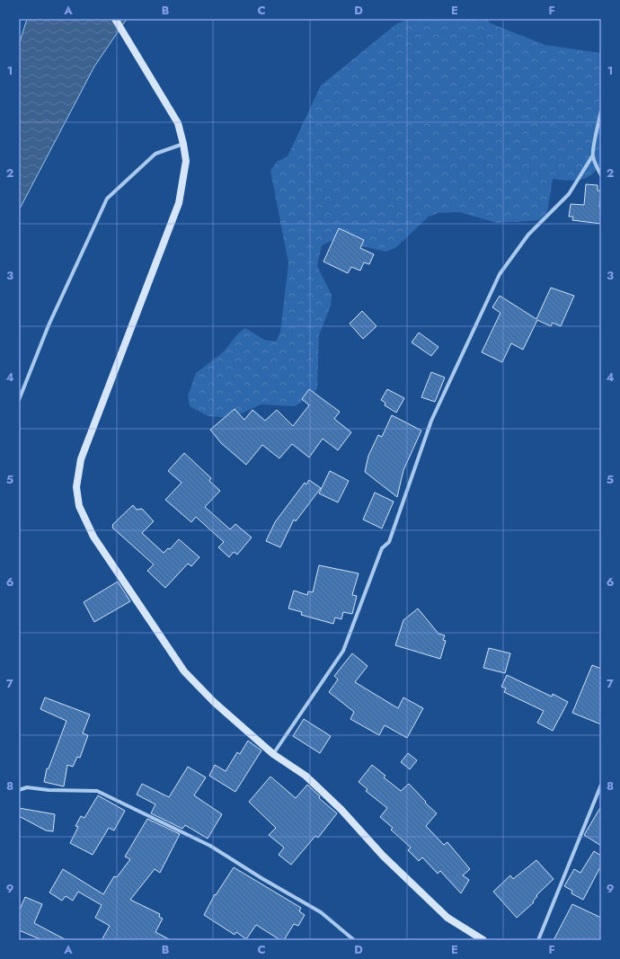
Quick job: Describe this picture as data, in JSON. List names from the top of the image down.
{
  "grid": {
    "columns": [
      "A",
      "B",
      "C",
      "D",
      "E",
      "F"
    ],
    "rows": [
      "1",
      "2",
      "3",
      "4",
      "5",
      "6",
      "7",
      "8",
      "9"
    ]
  }
}
